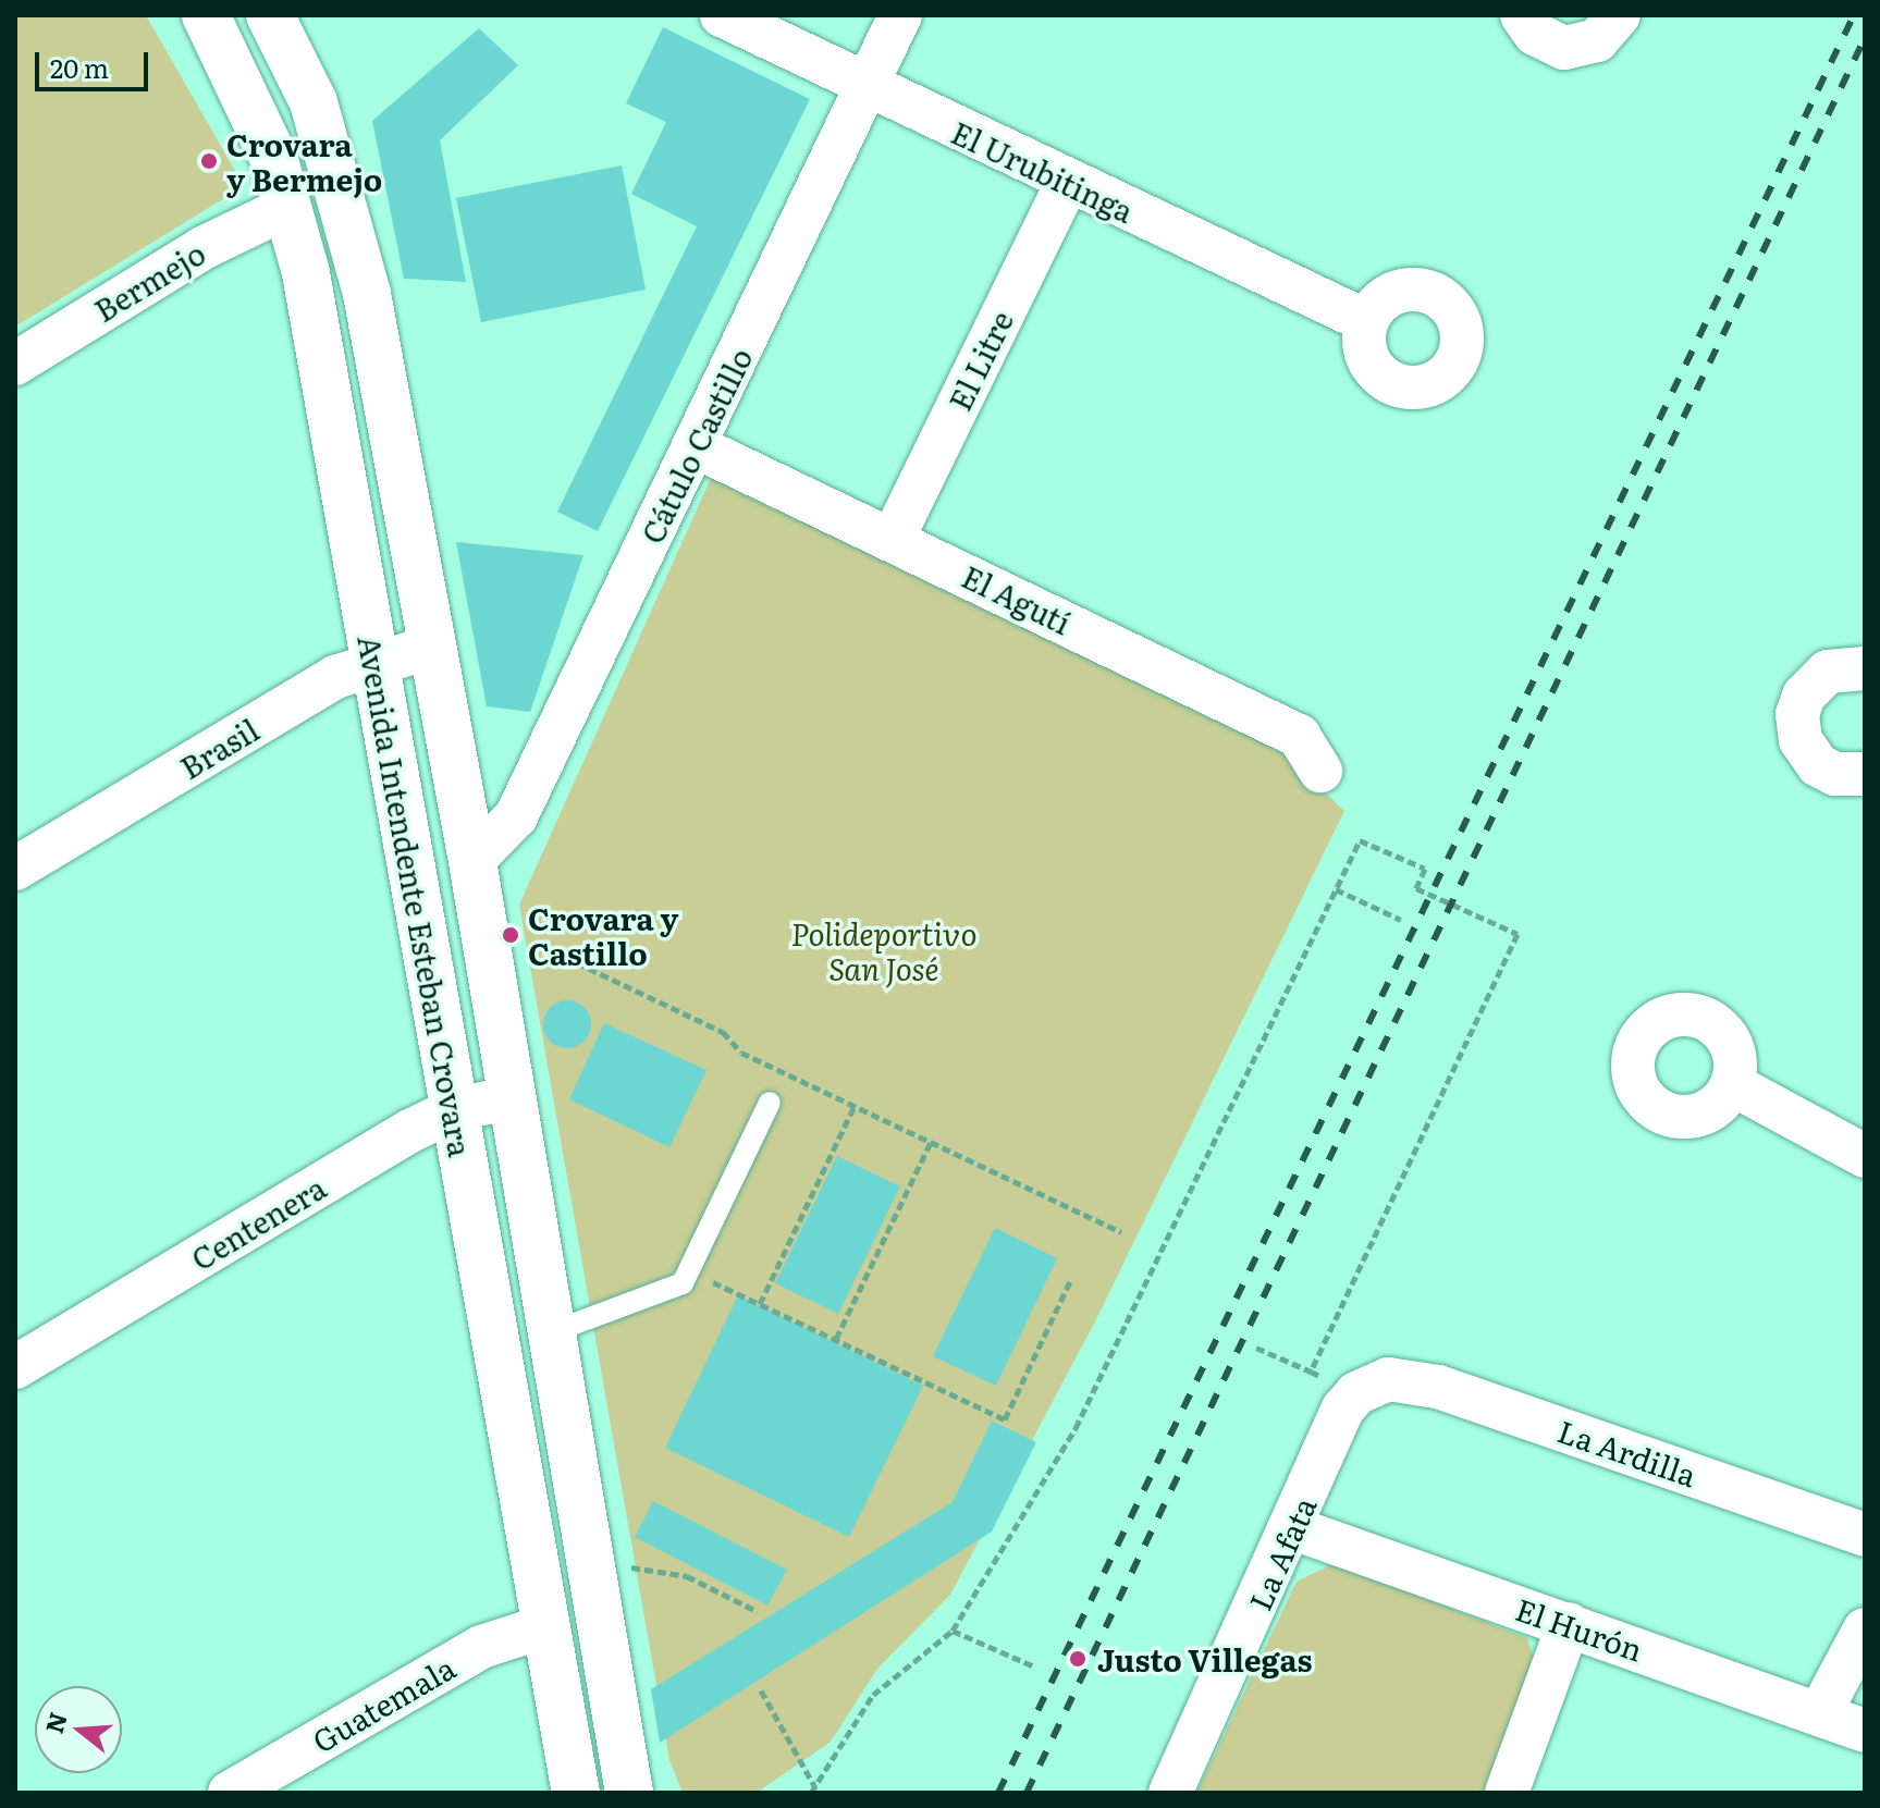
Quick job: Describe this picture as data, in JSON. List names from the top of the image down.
{
  "streets": {
    "main road": ["Avenida Intendente Esteban Crovara"],
    "street": [
      "El Urubitinga",
      "Bermejo",
      "El Litre",
      "Cátulo Castillo",
      "El Agutí",
      "Brasil",
      "Centenera",
      "La Ardilla",
      "La Afata",
      "El Hurón",
      "Guatemala"
    ]
  },
  "crossings": [
    ["El Urubitinga", "El Litre"],
    ["El Urubitinga", "Cátulo Castillo"],
    ["Bermejo", "Avenida Intendente Esteban Crovara"],
    ["El Litre", "El Agutí"],
    ["Cátulo Castillo", "El Agutí"],
    ["Cátulo Castillo", "Avenida Intendente Esteban Crovara"],
    ["Brasil", "Avenida Intendente Esteban Crovara"],
    ["Avenida Intendente Esteban Crovara", "Centenera"],
    ["Avenida Intendente Esteban Crovara", "Guatemala"],
    ["La Ardilla", "La Afata"],
    ["La Afata", "El Hurón"]
  ],
  "parks": ["Polideportivo San José"],
  "places": ["Crovara y Bermejo", "Crovara y Castillo", "Justo Villegas"],
  "scale_bar": "20 m",
  "north": "left"
}
